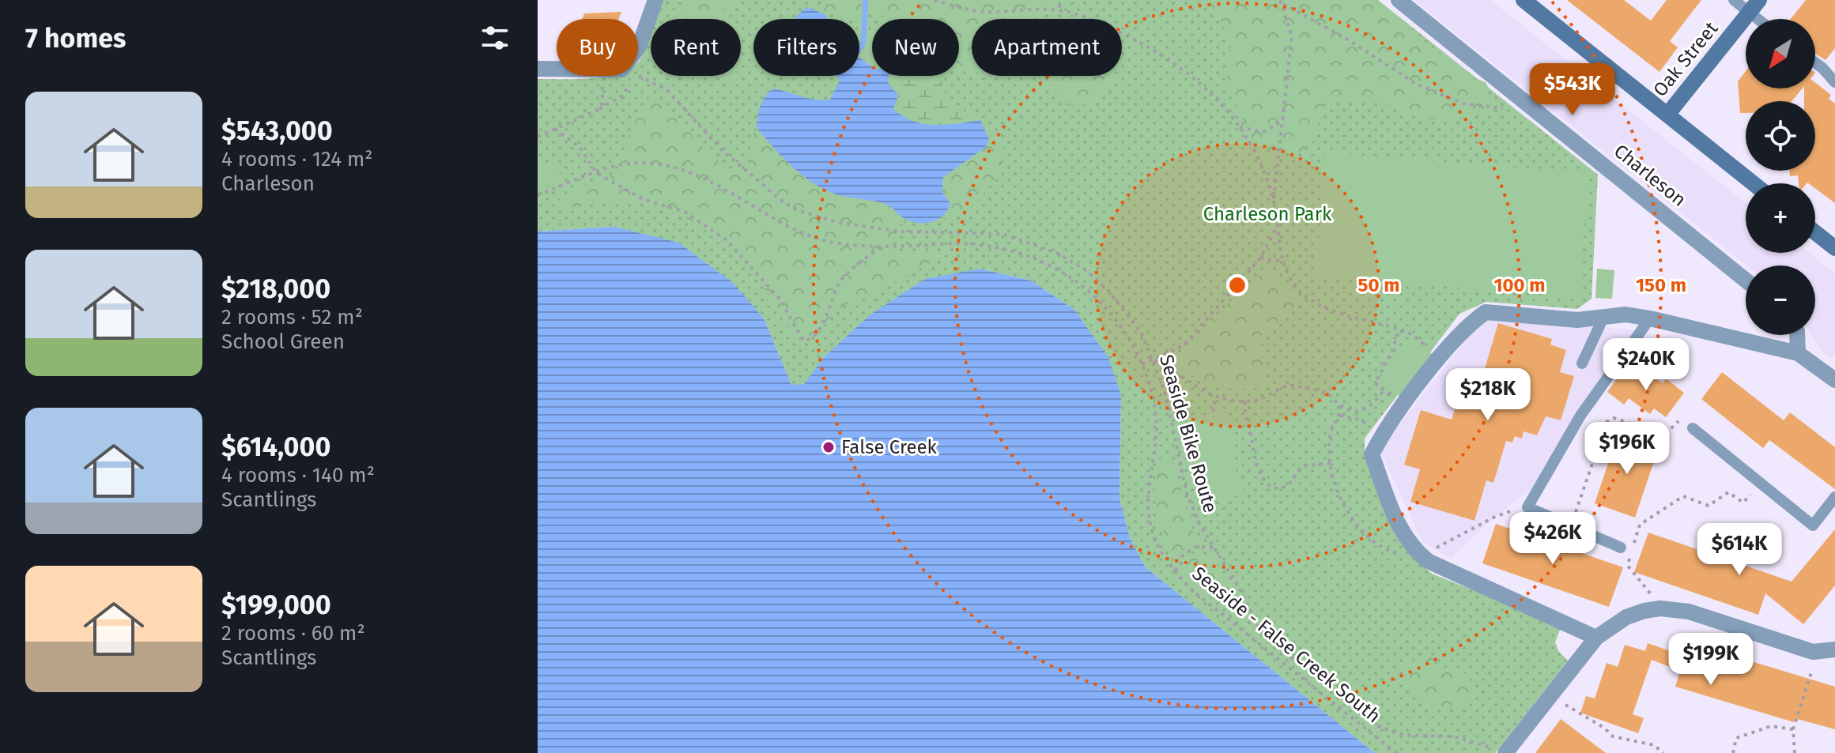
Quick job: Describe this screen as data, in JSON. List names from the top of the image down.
{
  "streets": {
    "main road": ["Oak Street"],
    "street": ["Charleson"],
    "path": ["Seaside Bike Route", "Seaside - False Creek South"]
  },
  "parks": ["Charleson Park"],
  "places": ["False Creek"],
  "north": "bottom left",
  "page": {
    "heading": "7 homes",
    "map_buttons": ["+", "−"],
    "chip": [
      "Buy",
      "Rent",
      "Filters",
      "New",
      "Apartment"
    ],
    "price": [
      "$543K",
      "$240K",
      "$218K",
      "$196K",
      "$426K",
      "$614K",
      "$199K"
    ],
    "list": [
      {
        "name": "$543,000",
        "note": "4 rooms · 124 m² · Charleson"
      },
      {
        "name": "$218,000",
        "note": "2 rooms · 52 m² · School Green"
      },
      {
        "name": "$614,000",
        "note": "4 rooms · 140 m² · Scantlings"
      },
      {
        "name": "$199,000",
        "note": "2 rooms · 60 m² · Scantlings"
      }
    ]
  },
  "rings": ["50 m", "100 m", "150 m"]
}
